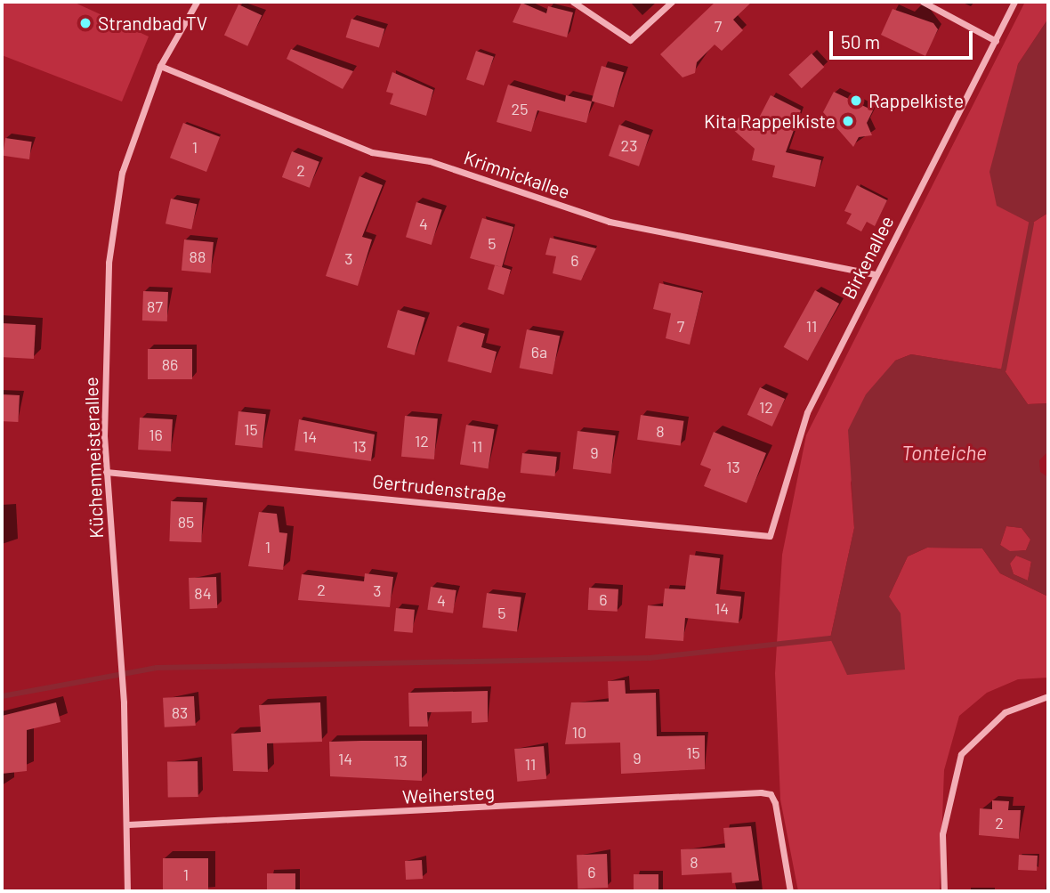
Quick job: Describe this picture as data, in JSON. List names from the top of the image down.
{
  "streets": {
    "street": [
      "Krimnickallee",
      "Birkenallee",
      "Küchenmeisterallee",
      "Gertrudenstraße",
      "Weihersteg"
    ]
  },
  "crossings": [
    ["Krimnickallee", "Birkenallee"],
    ["Krimnickallee", "Küchenmeisterallee"],
    ["Birkenallee", "Gertrudenstraße"],
    ["Küchenmeisterallee", "Gertrudenstraße"],
    ["Küchenmeisterallee", "Weihersteg"]
  ],
  "water": ["Tonteiche"],
  "places": ["Strandbad TV", "Rappelkiste", "Kita Rappelkiste"],
  "house_numbers": [
    "7",
    "25",
    "23",
    "1",
    "2",
    "4",
    "5",
    "88",
    "3",
    "6",
    "87",
    "7",
    "11",
    "6a",
    "86",
    "12",
    "15",
    "8",
    "16",
    "14",
    "12",
    "13",
    "11",
    "9",
    "13",
    "85",
    "1",
    "2",
    "3",
    "84",
    "6",
    "4",
    "14",
    "5",
    "83",
    "10",
    "15",
    "9",
    "14",
    "13",
    "11",
    "2",
    "8",
    "6",
    "1"
  ],
  "scale_bar": "50 m"
}
